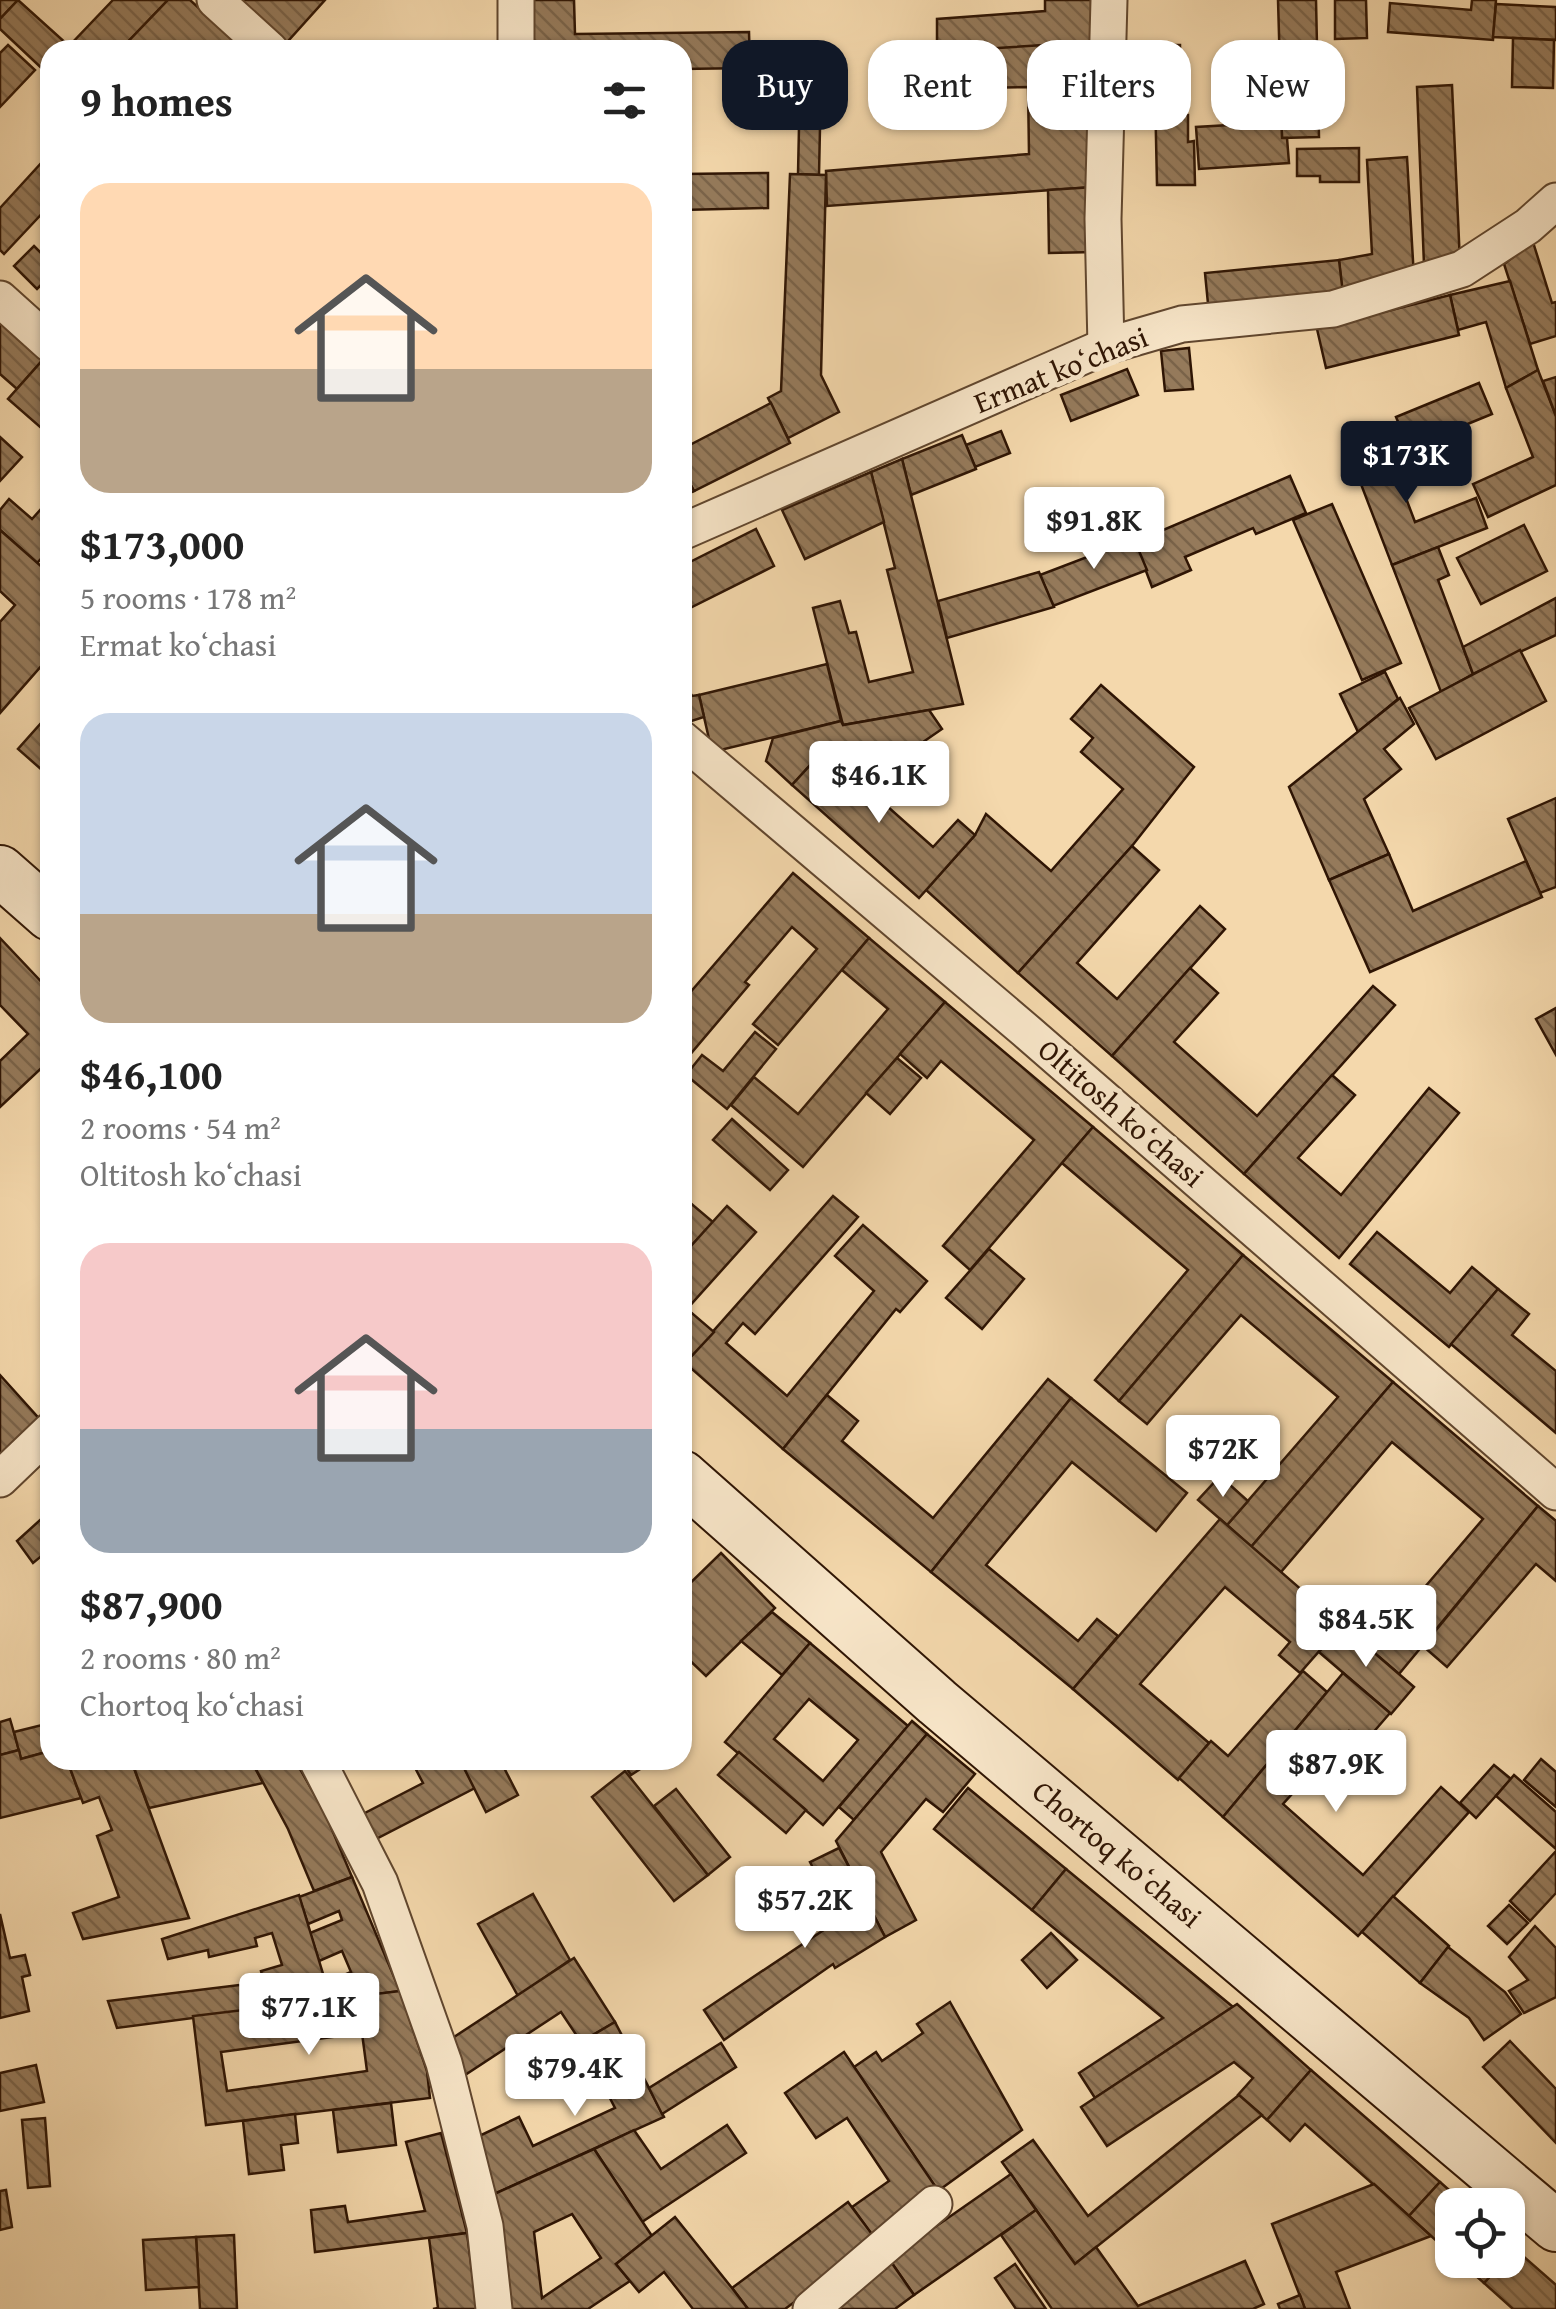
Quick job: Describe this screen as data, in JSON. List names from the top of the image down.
{
  "streets": {
    "main road": ["Chortoq koʻchasi"],
    "street": ["Ermat koʻchasi", "Oltitosh koʻchasi"]
  },
  "page": {
    "chip": [
      "Buy",
      "Rent",
      "Filters",
      "New"
    ],
    "heading": "9 homes",
    "list": [
      {
        "name": "$173,000",
        "note": "5 rooms · 178 m² · Ermat koʻchasi"
      },
      {
        "name": "$46,100",
        "note": "2 rooms · 54 m² · Oltitosh koʻchasi"
      },
      {
        "name": "$87,900",
        "note": "2 rooms · 80 m² · Chortoq koʻchasi"
      }
    ],
    "price": [
      "$173K",
      "$91.8K",
      "$46.1K",
      "$72K",
      "$84.5K",
      "$87.9K",
      "$57.2K",
      "$77.1K",
      "$79.4K"
    ]
  }
}
